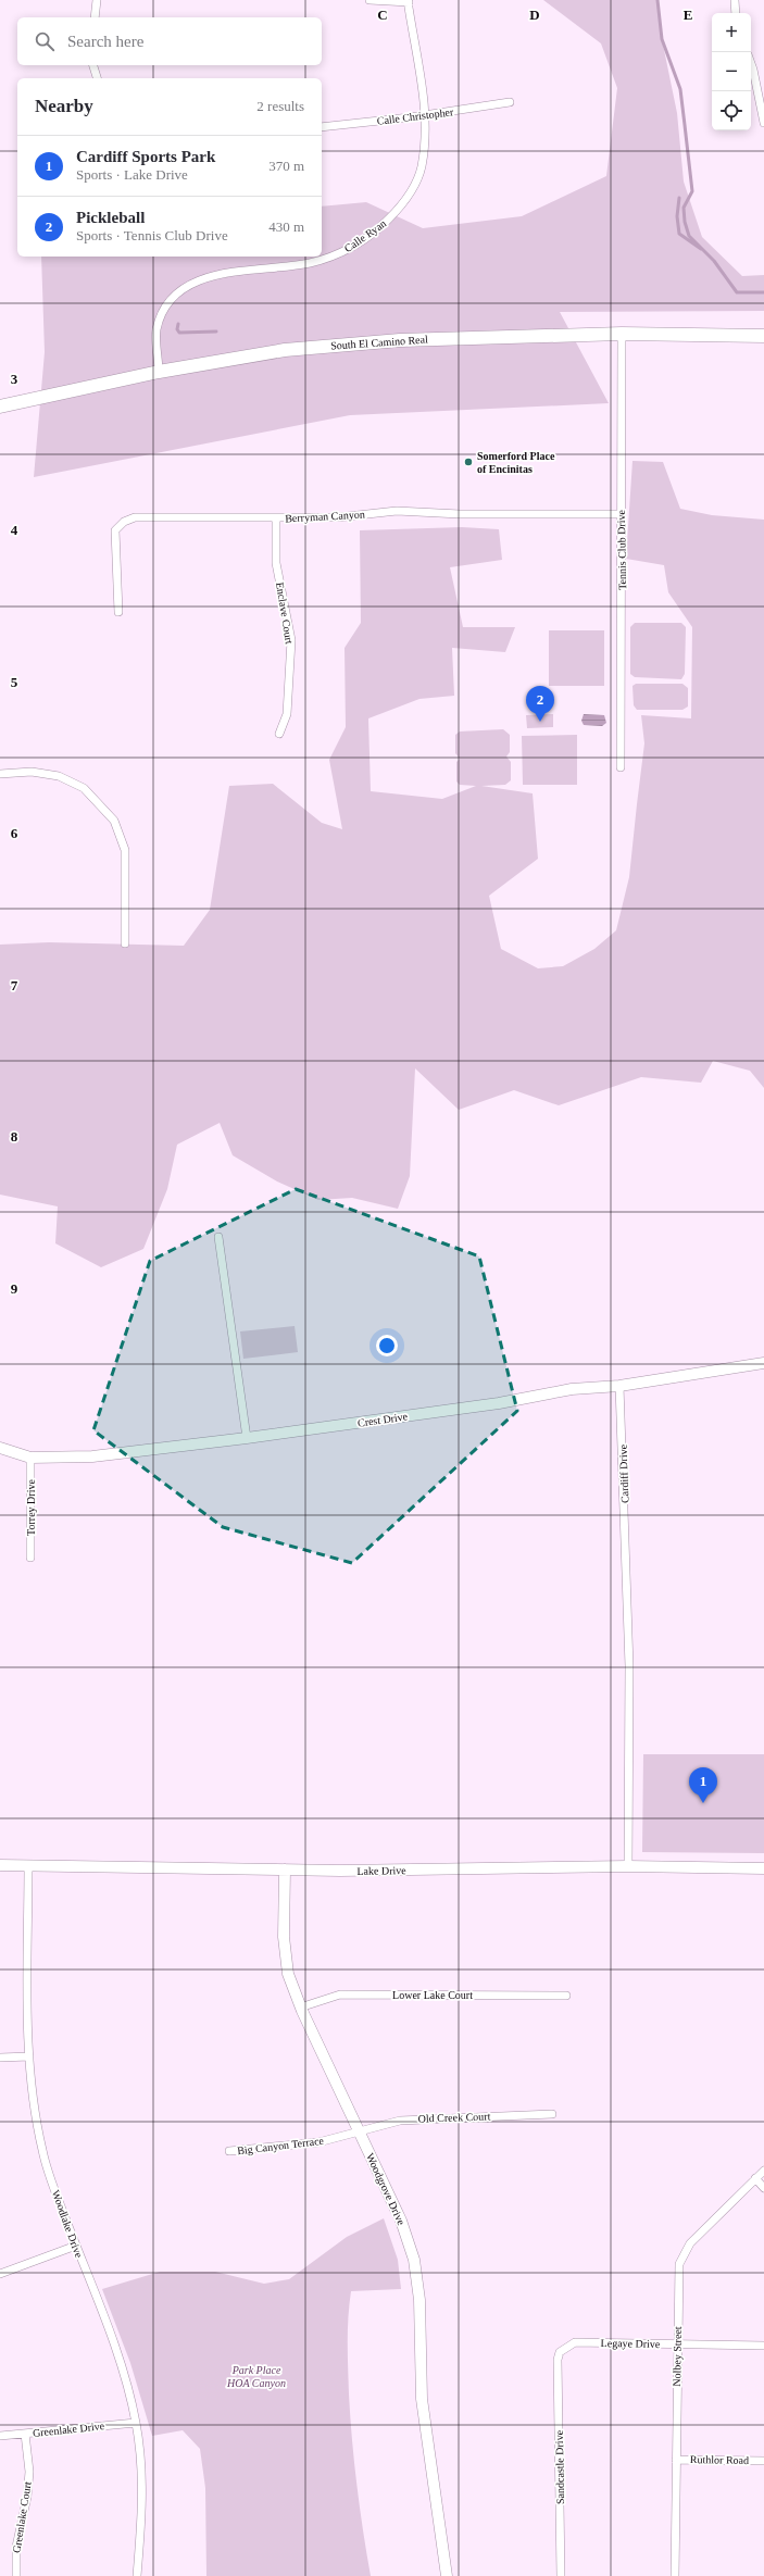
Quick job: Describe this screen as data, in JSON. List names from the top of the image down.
{
  "streets": {
    "main road": ["South El Camino Real"],
    "street": [
      "Calle Christopher",
      "Calle Ryan",
      "Berryman Canyon",
      "Tennis Club Drive",
      "Enclave Court",
      "Crest Drive",
      "Cardiff Drive",
      "Torrey Drive",
      "Lake Drive",
      "Lower Lake Court",
      "Old Creek Court",
      "Big Canyon Terrace",
      "Woodgrove Drive",
      "Woodlake Drive",
      "Legaye Drive",
      "Nolbey Street",
      "Greenlake Drive",
      "Ruthlor Road",
      "Sandcastle Drive",
      "Greenlake Court"
    ]
  },
  "crossings": [
    ["Calle Christopher", "Calle Ryan"],
    ["Calle Ryan", "South El Camino Real"],
    ["South El Camino Real", "Tennis Club Drive"],
    ["Berryman Canyon", "Tennis Club Drive"],
    ["Berryman Canyon", "Enclave Court"],
    ["Crest Drive", "Cardiff Drive"],
    ["Crest Drive", "Torrey Drive"],
    ["Cardiff Drive", "Lake Drive"],
    ["Lake Drive", "Woodgrove Drive"],
    ["Lake Drive", "Woodlake Drive"],
    ["Lower Lake Court", "Woodgrove Drive"],
    ["Old Creek Court", "Big Canyon Terrace"],
    ["Old Creek Court", "Woodgrove Drive"],
    ["Big Canyon Terrace", "Woodgrove Drive"],
    ["Woodlake Drive", "Greenlake Drive"],
    ["Legaye Drive", "Nolbey Street"],
    ["Legaye Drive", "Sandcastle Drive"],
    ["Nolbey Street", "Ruthlor Road"],
    ["Greenlake Drive", "Greenlake Court"]
  ],
  "parks": ["Park Place HOA Canyon"],
  "places": ["Somerford Place of Encinitas"],
  "page": {
    "map_buttons": ["+", "−"],
    "search": "Search here",
    "heading": ["Nearby", "2 results"],
    "list": [
      {
        "mark": "1",
        "name": "Cardiff Sports Park",
        "note": "Sports · Lake Drive",
        "value": "370 m"
      },
      {
        "mark": "2",
        "name": "Pickleball",
        "note": "Sports · Tennis Club Drive",
        "value": "430 m"
      }
    ],
    "pins": ["2", "1"]
  },
  "grid": {
    "columns": ["C", "D", "E"],
    "rows": [
      "3",
      "4",
      "5",
      "6",
      "7",
      "8",
      "9"
    ]
  }
}
